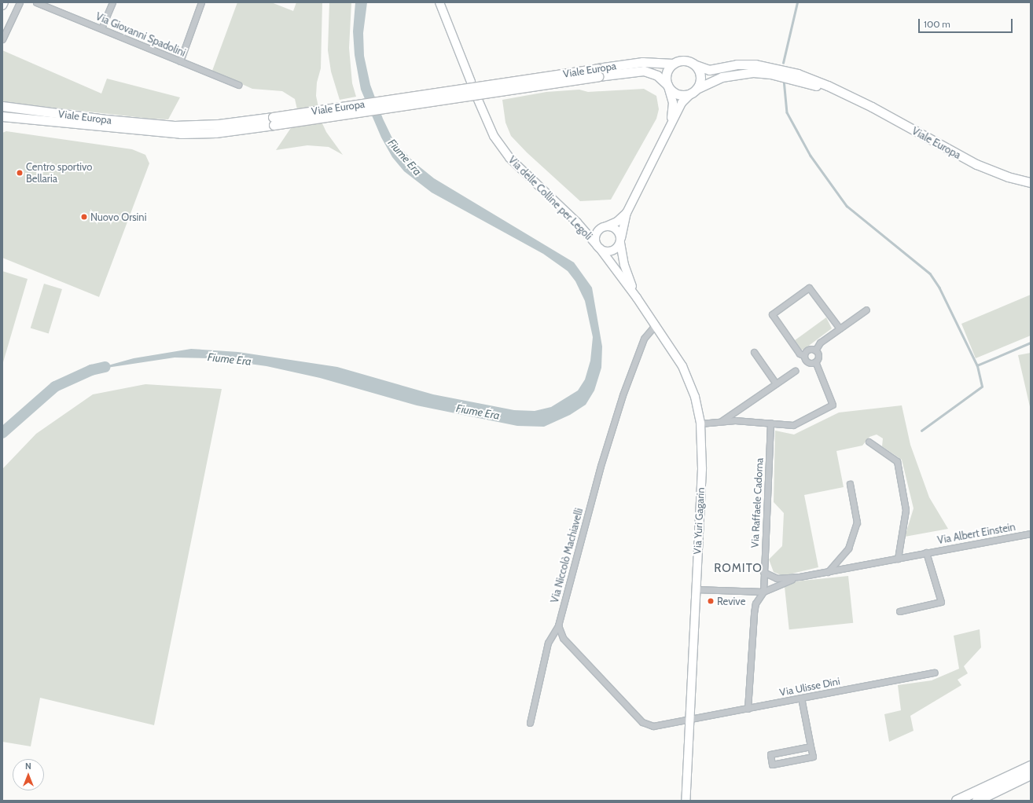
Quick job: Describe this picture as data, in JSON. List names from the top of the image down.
{
  "streets": {
    "main road": ["Viale Europa"],
    "street": [
      "Via Giovanni Spadolini",
      "Via delle Colline per Legoli",
      "Via Raffaele Cadorna",
      "Via Yuri Gagarin",
      "Via Albert Einstein",
      "Via Niccolò Machiavelli",
      "Via Ulisse Dini"
    ]
  },
  "crossings": [
    ["Via Raffaele Cadorna", "Via Albert Einstein"],
    ["Via Raffaele Cadorna", "Via Ulisse Dini"],
    ["Via Yuri Gagarin", "Via Niccolò Machiavelli"],
    ["Via Yuri Gagarin", "Via Ulisse Dini"]
  ],
  "districts": ["ROMITO"],
  "water": ["Fiume Era"],
  "places": ["Centro sportivo Bellaria", "Nuovo Orsini", "Revive"],
  "scale_bar": "100 m",
  "north": "top"
}
